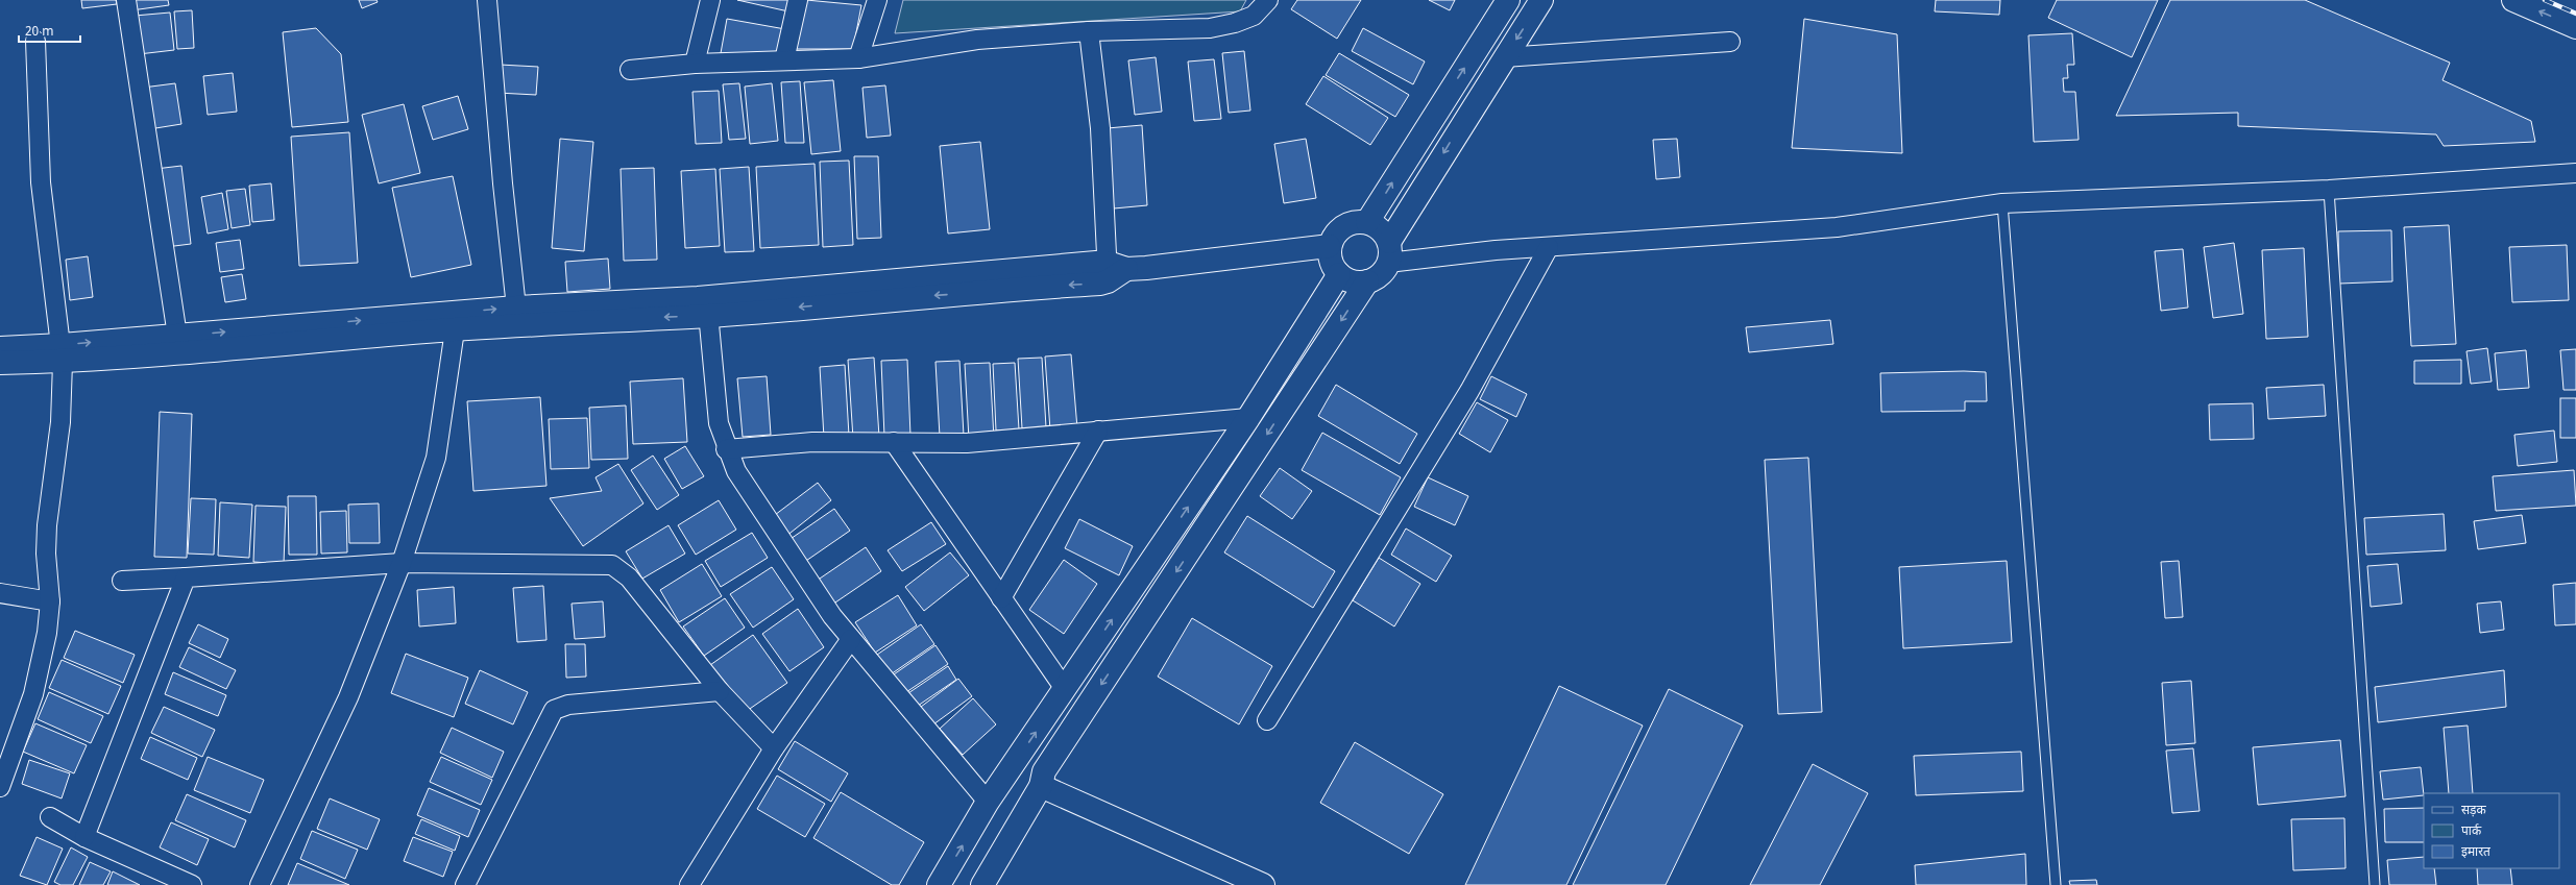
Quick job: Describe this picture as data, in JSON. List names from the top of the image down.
{
  "legend": ["सड़क", "पार्क", "इमारत"],
  "scale_bar": "20 m"
}
